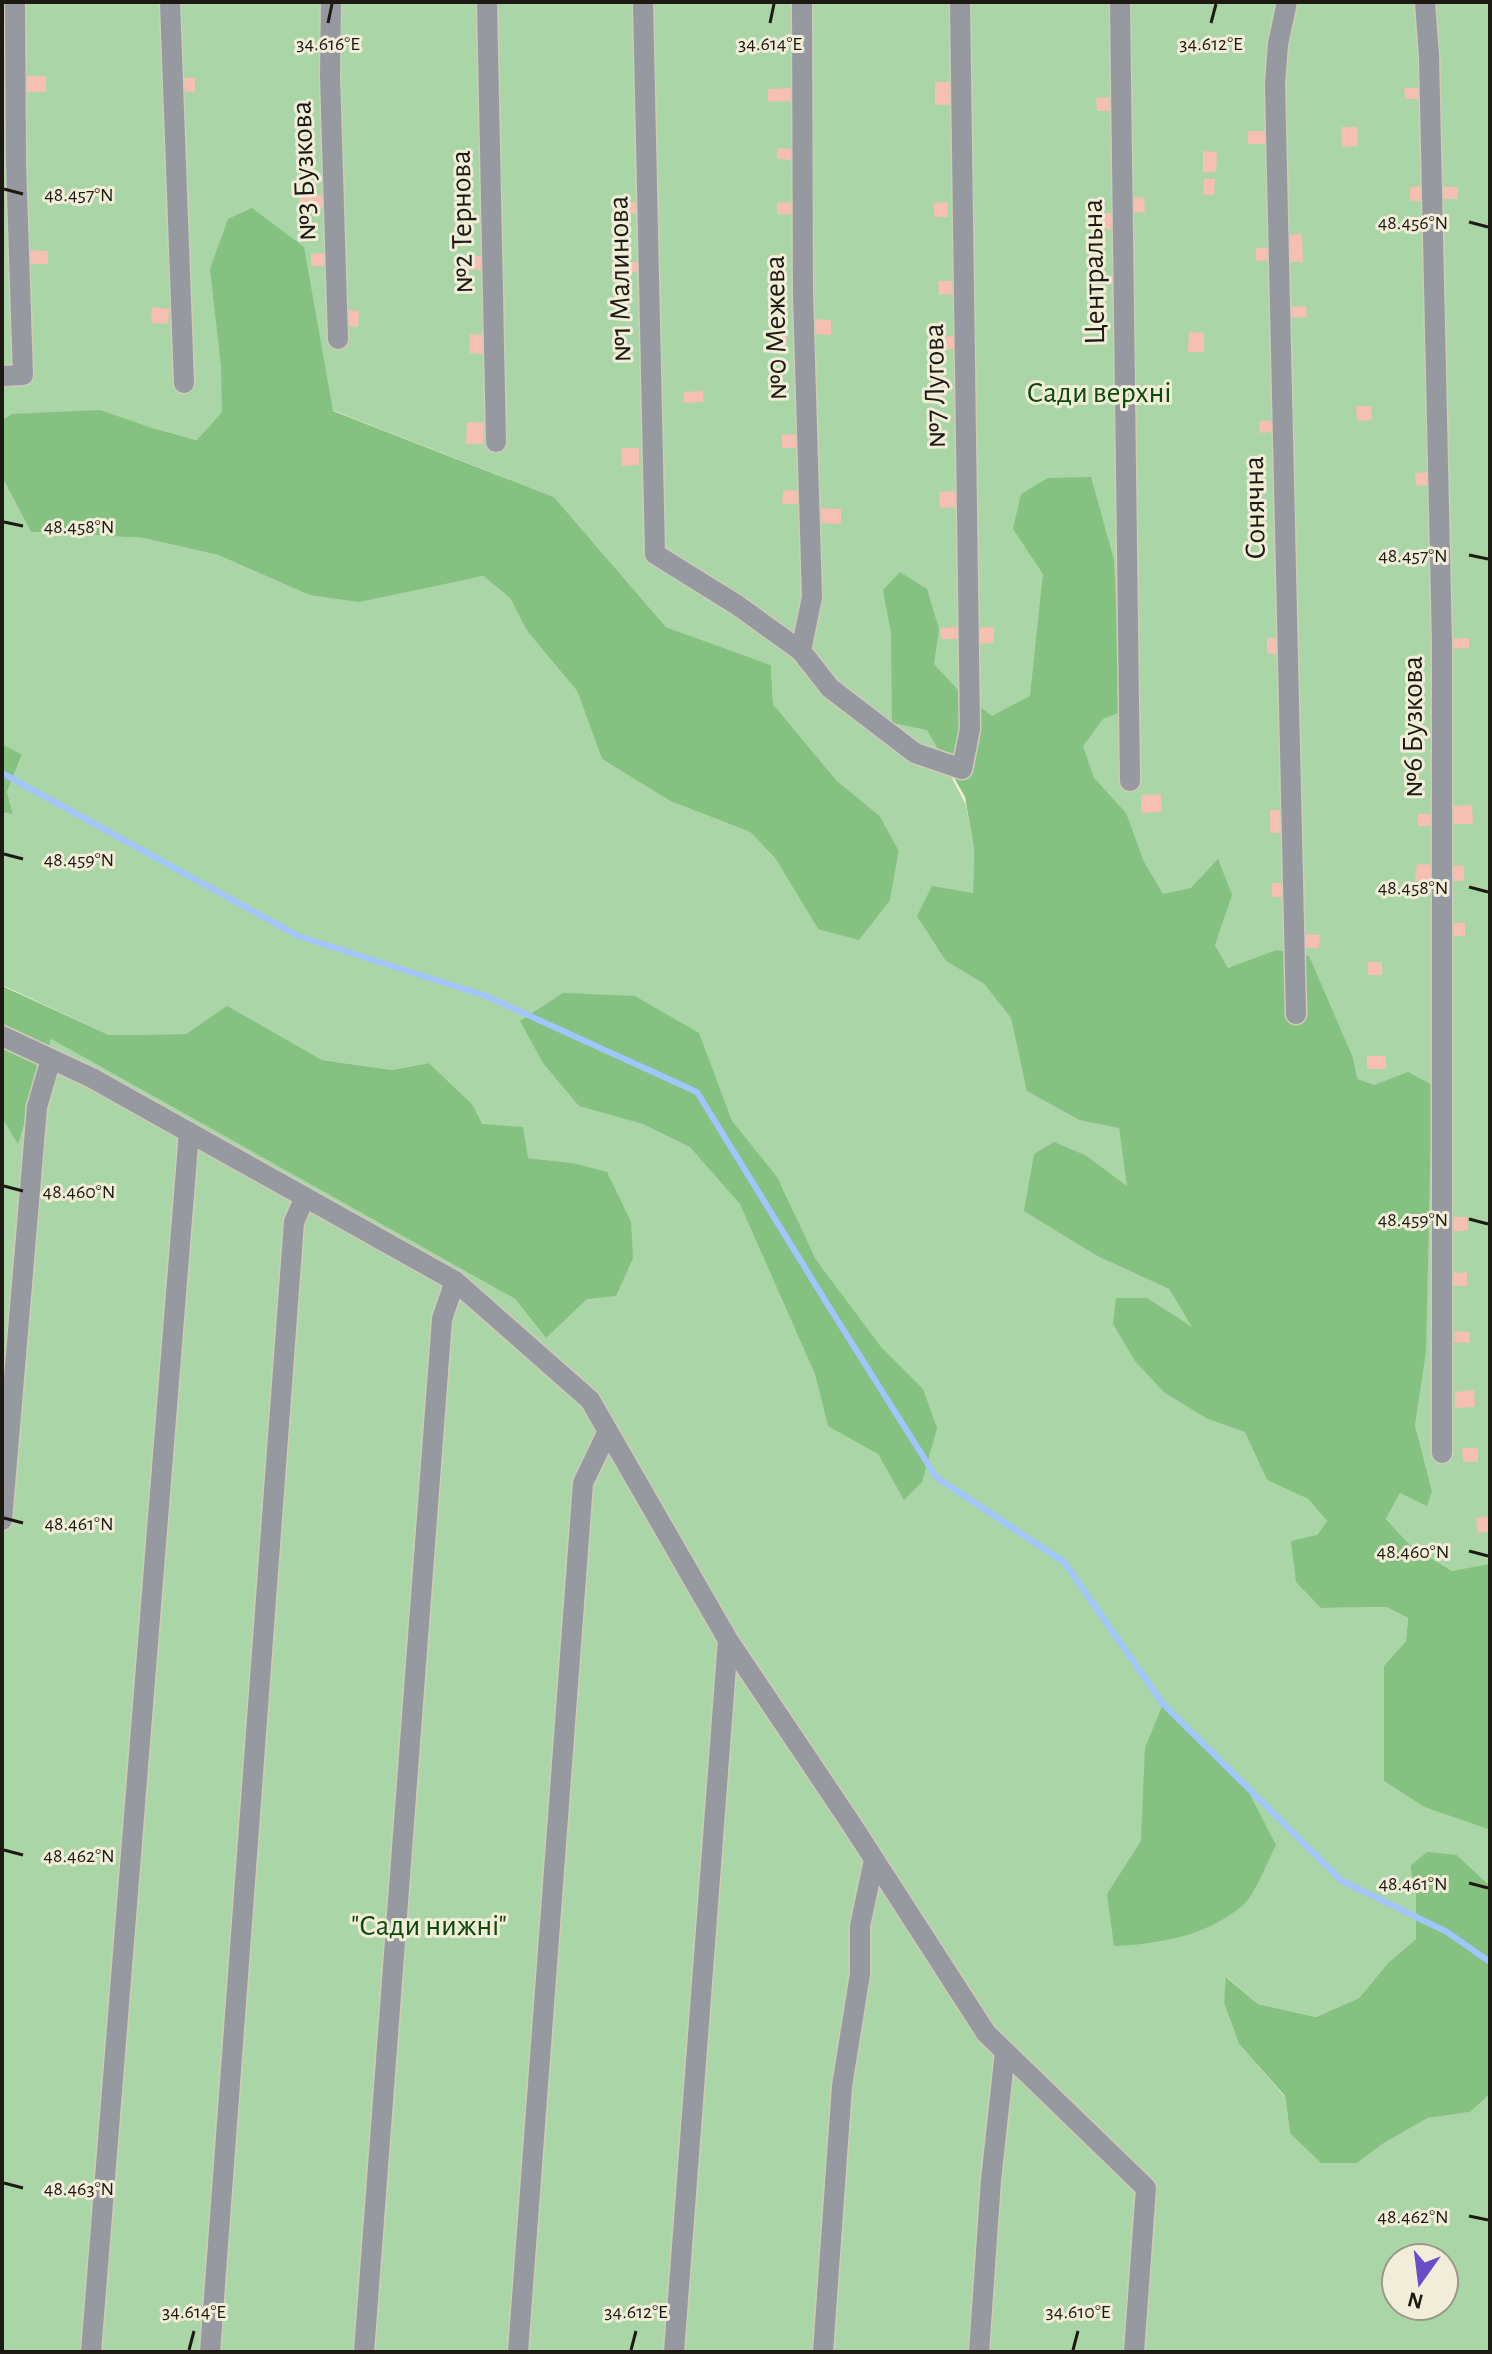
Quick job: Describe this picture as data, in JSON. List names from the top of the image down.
{
  "streets": {
    "lane": [
      "№3 Бузкова",
      "№2 Тернова",
      "Центральна",
      "№1 Малинова",
      "№0 Межева",
      "№7 Лугова",
      "Сонячна",
      "№6 Бузкова"
    ]
  },
  "crossings": [
    ["№1 Малинова", "№0 Межева"],
    ["№1 Малинова", "№7 Лугова"],
    ["№0 Межева", "№7 Лугова"]
  ],
  "parks": ["Сади верхні", "\"Сади нижні\""],
  "north": "bottom",
  "coordinates": [
    "34.616°E",
    "34.614°E",
    "34.612°E",
    "48.457°N",
    "48.456°N",
    "48.458°N",
    "48.459°N",
    "48.460°N",
    "48.461°N",
    "48.462°N",
    "48.463°N",
    "34.610°E"
  ]
}
